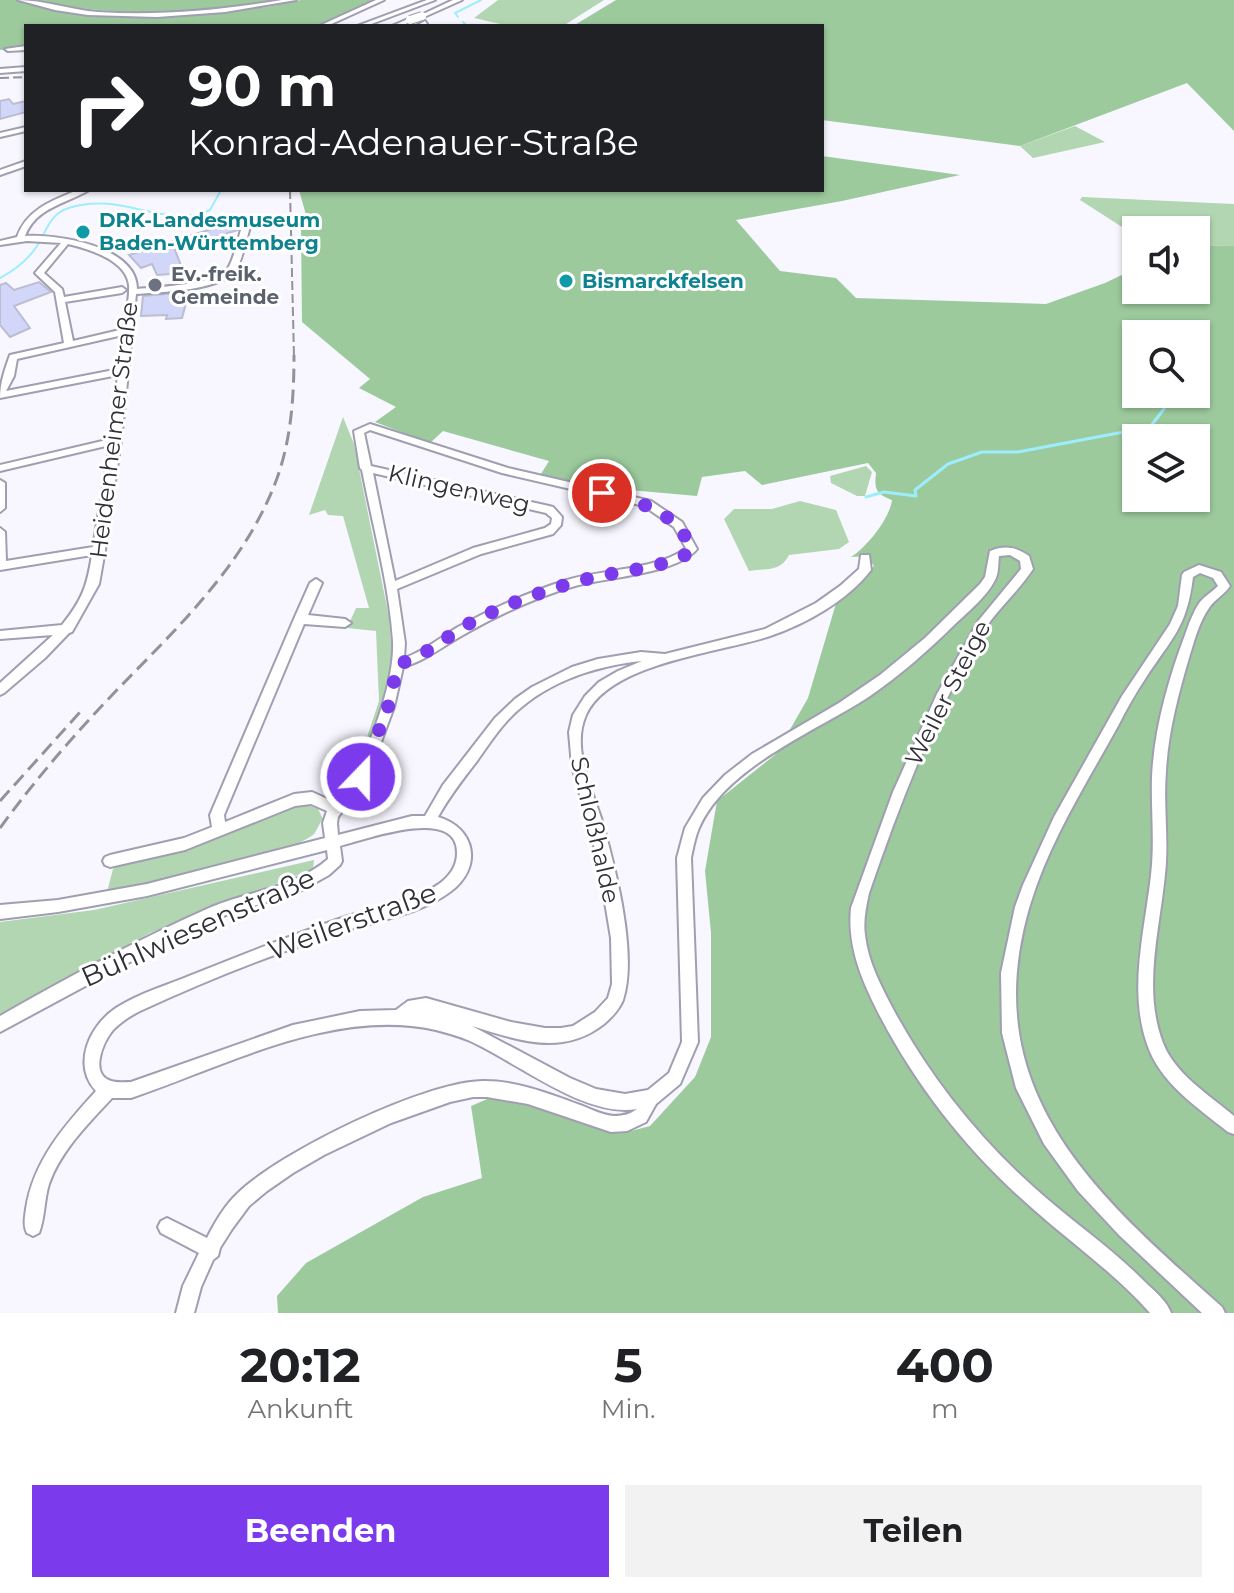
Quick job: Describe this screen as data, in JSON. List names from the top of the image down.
{
  "streets": {
    "street": [
      "Heidenheimer Straße",
      "Klingenweg",
      "Weiler Steige",
      "Schloßhalde",
      "Weilerstraße",
      "Bühlwiesenstraße"
    ]
  },
  "places": ["DRK-Landesmuseum Baden-Württemberg", "Bismarckfelsen", "Ev.-freik. Gemeinde"],
  "page": {
    "turn": ["90 m", "Konrad-Adenauer-Straße"],
    "eta": [
      "20:12",
      "Ankunft",
      "5",
      "Min.",
      "400",
      "m"
    ],
    "buttons": ["Beenden", "Teilen"]
  }
}
